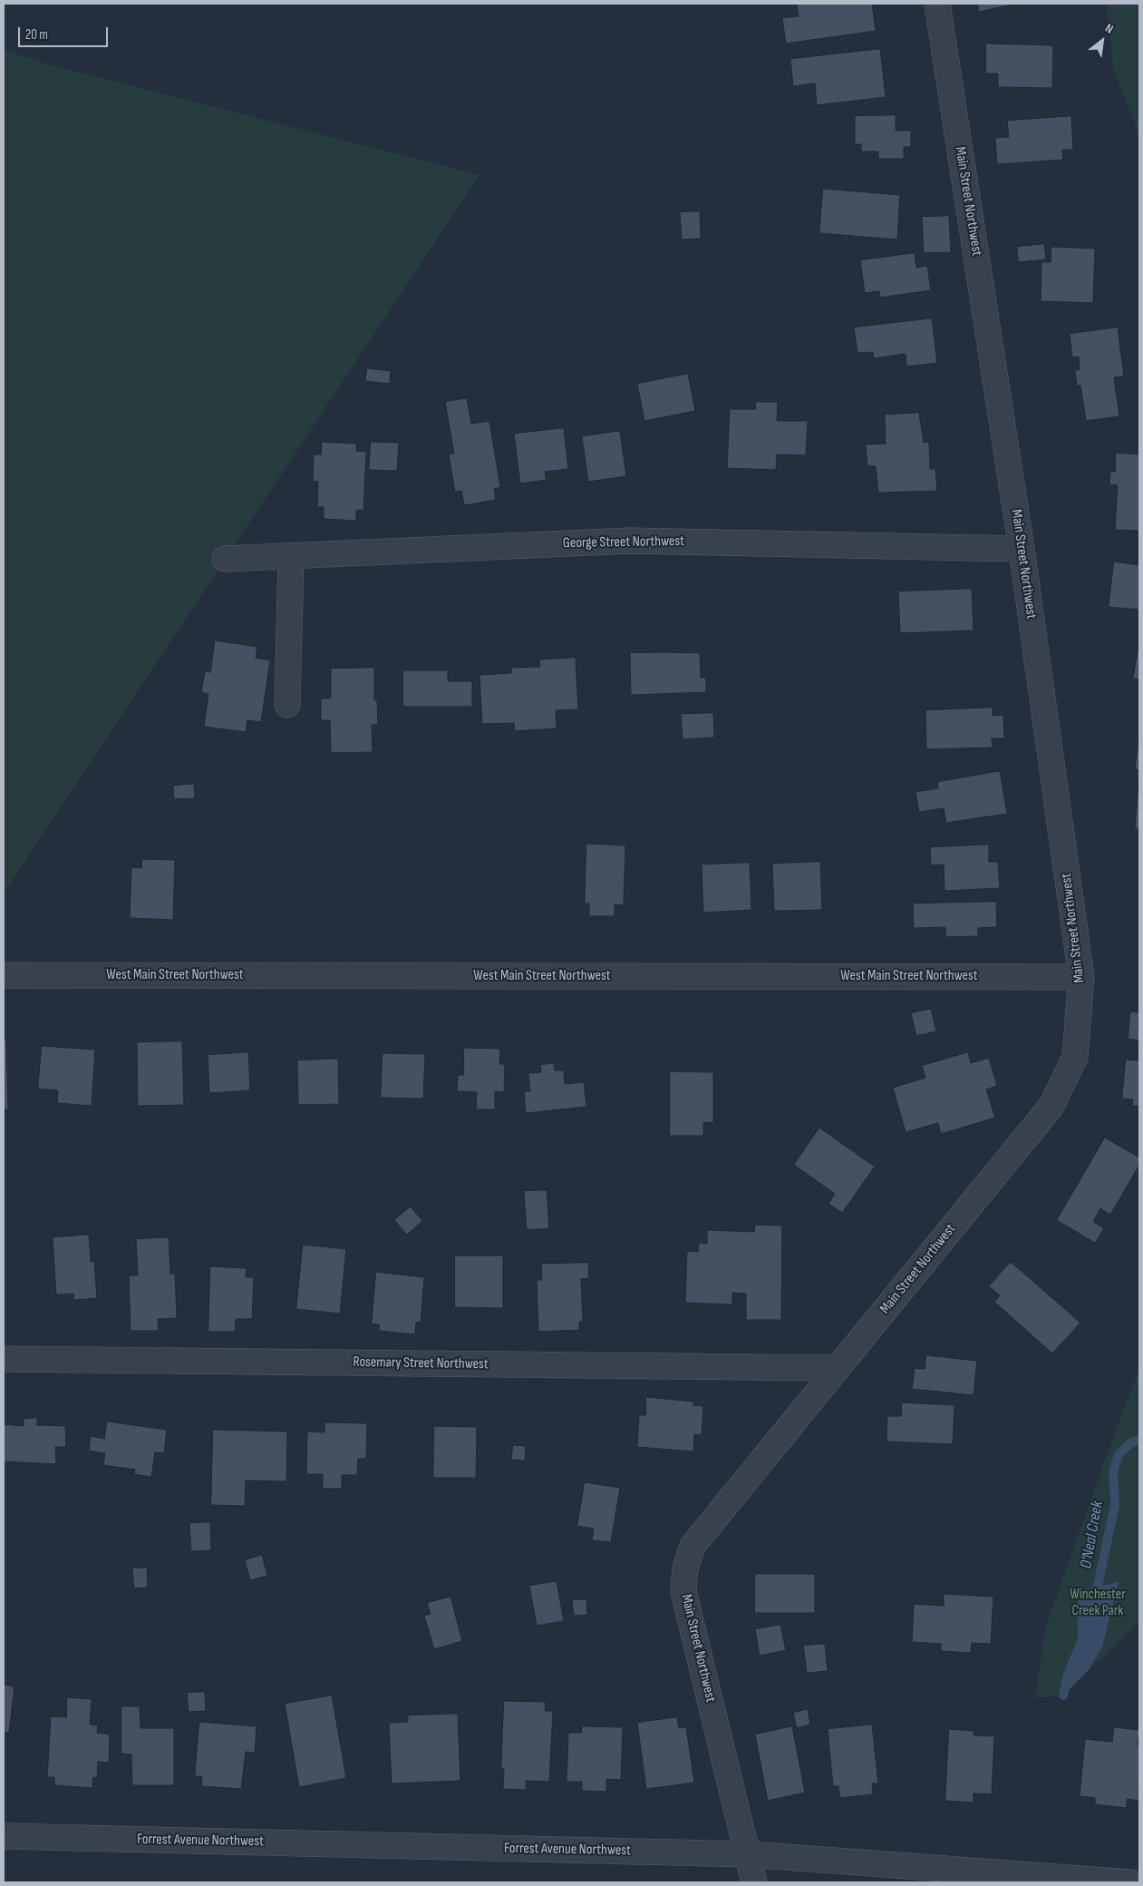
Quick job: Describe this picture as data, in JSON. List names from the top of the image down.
{
  "streets": {
    "street": [
      "Main Street Northwest",
      "George Street Northwest",
      "West Main Street Northwest",
      "Rosemary Street Northwest",
      "Forrest Avenue Northwest"
    ]
  },
  "crossings": [
    ["Main Street Northwest", "George Street Northwest"],
    ["Main Street Northwest", "West Main Street Northwest"],
    ["Main Street Northwest", "Rosemary Street Northwest"],
    ["Main Street Northwest", "Forrest Avenue Northwest"]
  ],
  "water": ["O'Neal Creek"],
  "parks": ["Winchester Creek Park"],
  "scale_bar": "20 m",
  "north": "top right"
}
